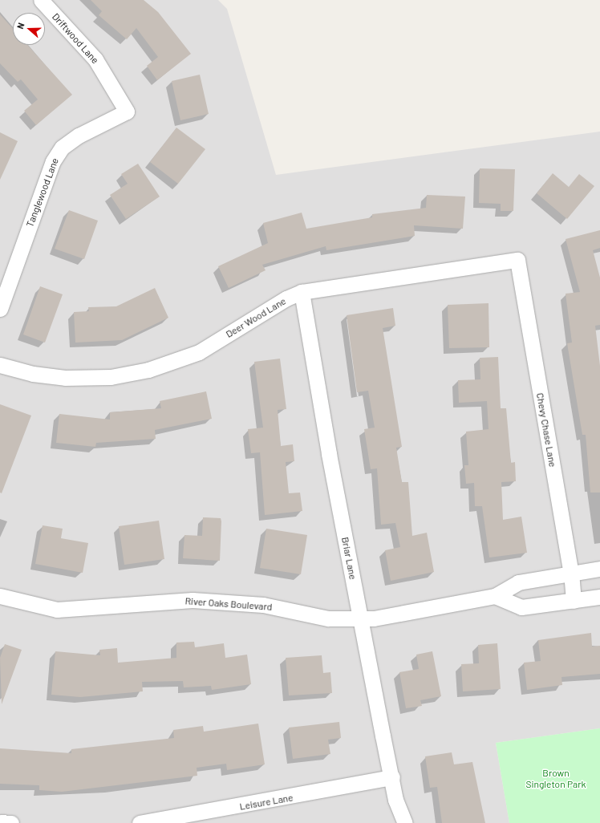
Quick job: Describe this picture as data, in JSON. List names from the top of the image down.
{
  "streets": {
    "street": [
      "Driftwood Lane",
      "Tanglewood Lane",
      "Deer Wood Lane",
      "Chevy Chase Lane",
      "Briar Lane",
      "River Oaks Boulevard",
      "Leisure Lane"
    ]
  },
  "crossings": [
    ["Driftwood Lane", "Tanglewood Lane"],
    ["Deer Wood Lane", "Chevy Chase Lane"],
    ["Deer Wood Lane", "Briar Lane"],
    ["Chevy Chase Lane", "River Oaks Boulevard"],
    ["Briar Lane", "River Oaks Boulevard"],
    ["Briar Lane", "Leisure Lane"]
  ],
  "parks": ["Brown Singleton Park"],
  "north": "left"
}
